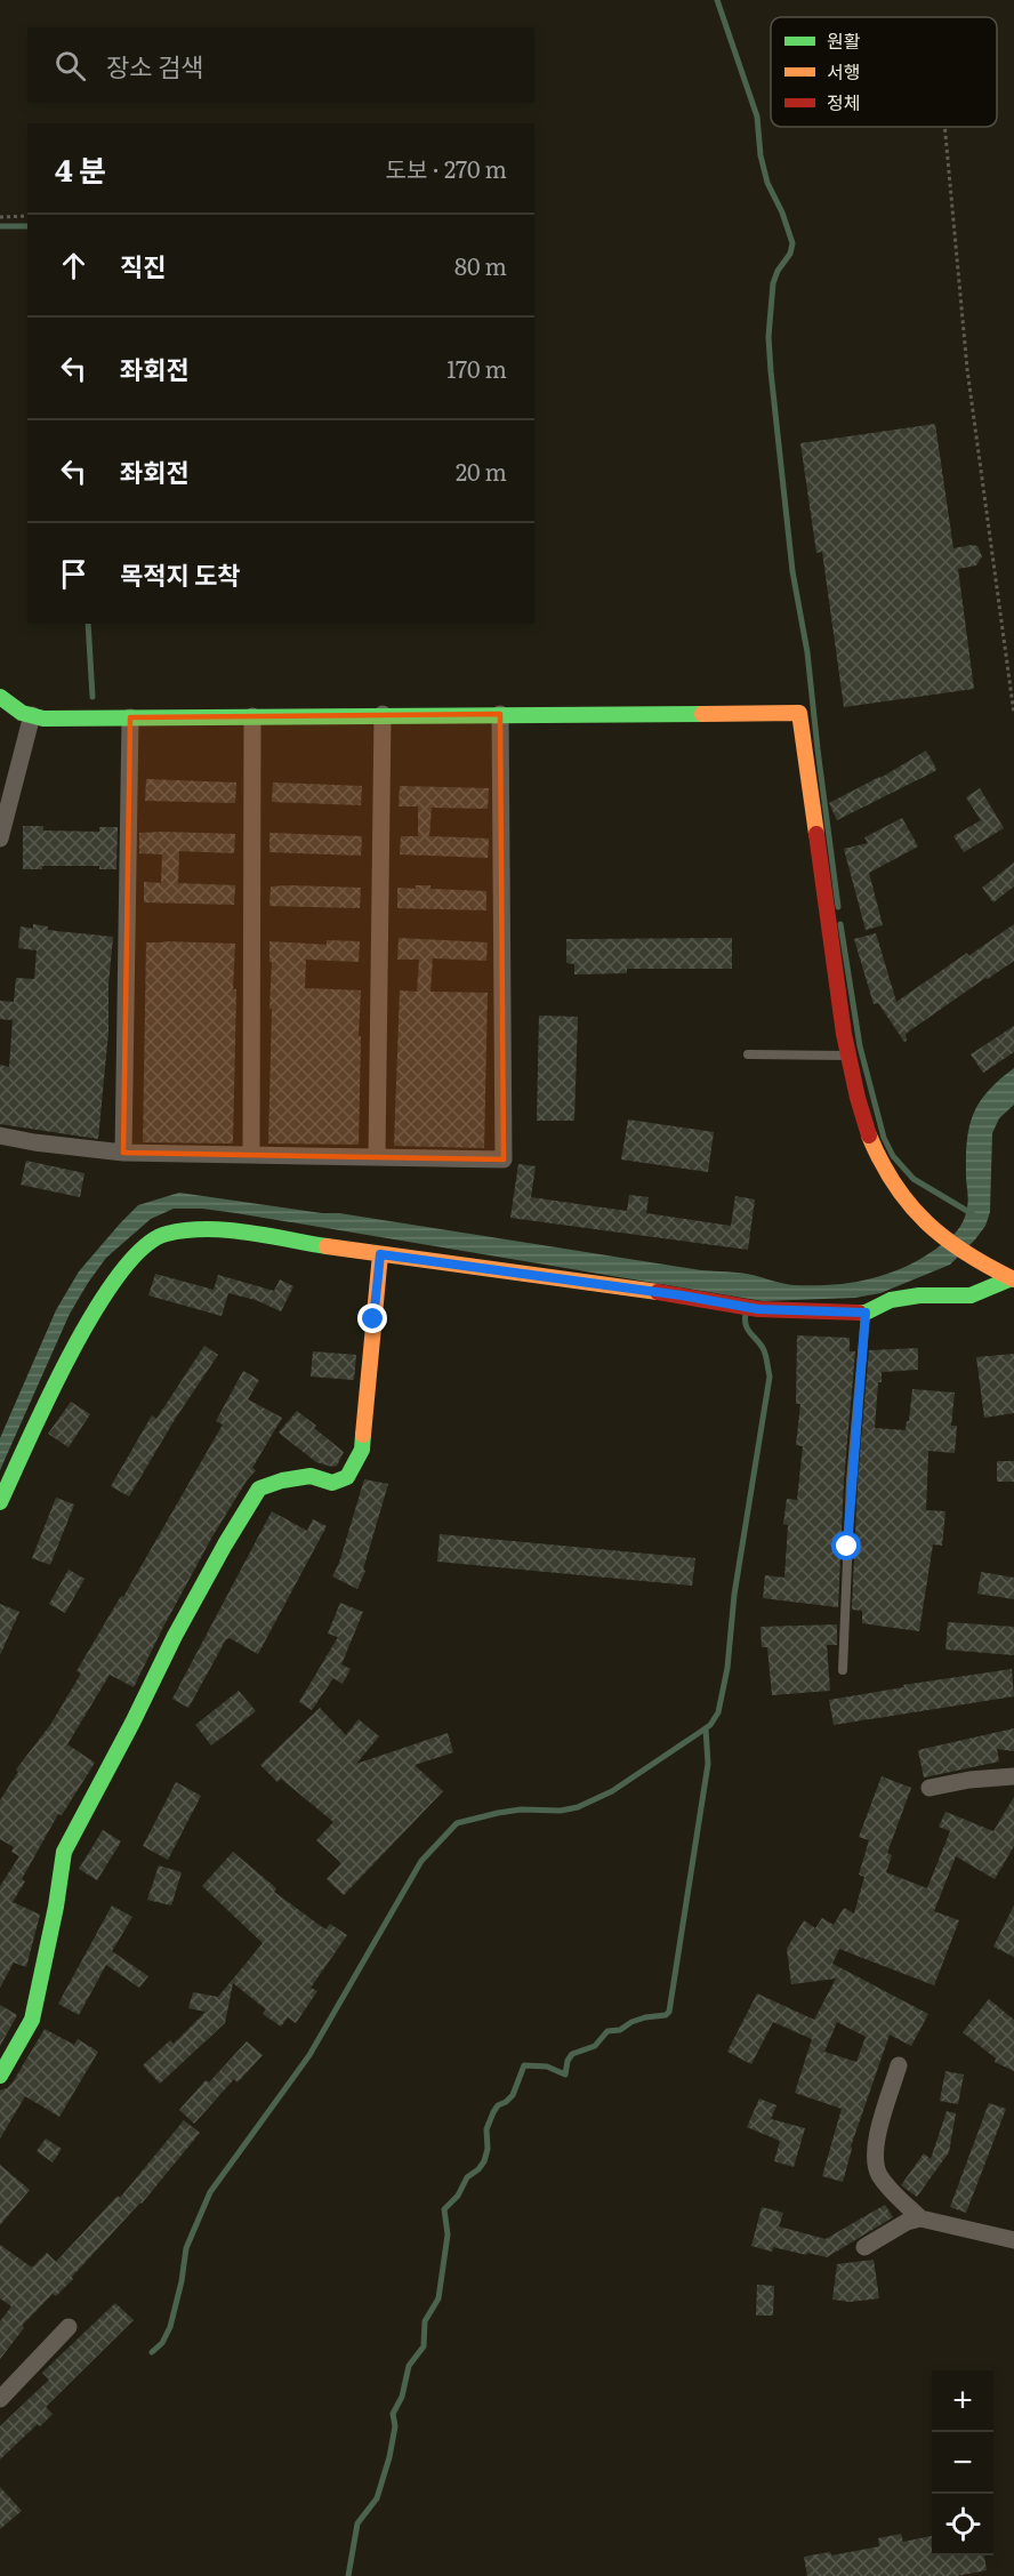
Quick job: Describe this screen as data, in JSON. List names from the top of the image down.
{
  "legend": ["원활", "서행", "정체"],
  "page": {
    "search": "장소 검색",
    "heading": ["4 분", "도보 · 270 m"],
    "list": [
      ["직진", "80 m"],
      ["좌회전", "170 m"],
      ["좌회전", "20 m"],
      "목적지 도착"
    ],
    "map_buttons": ["+", "−"]
  }
}
